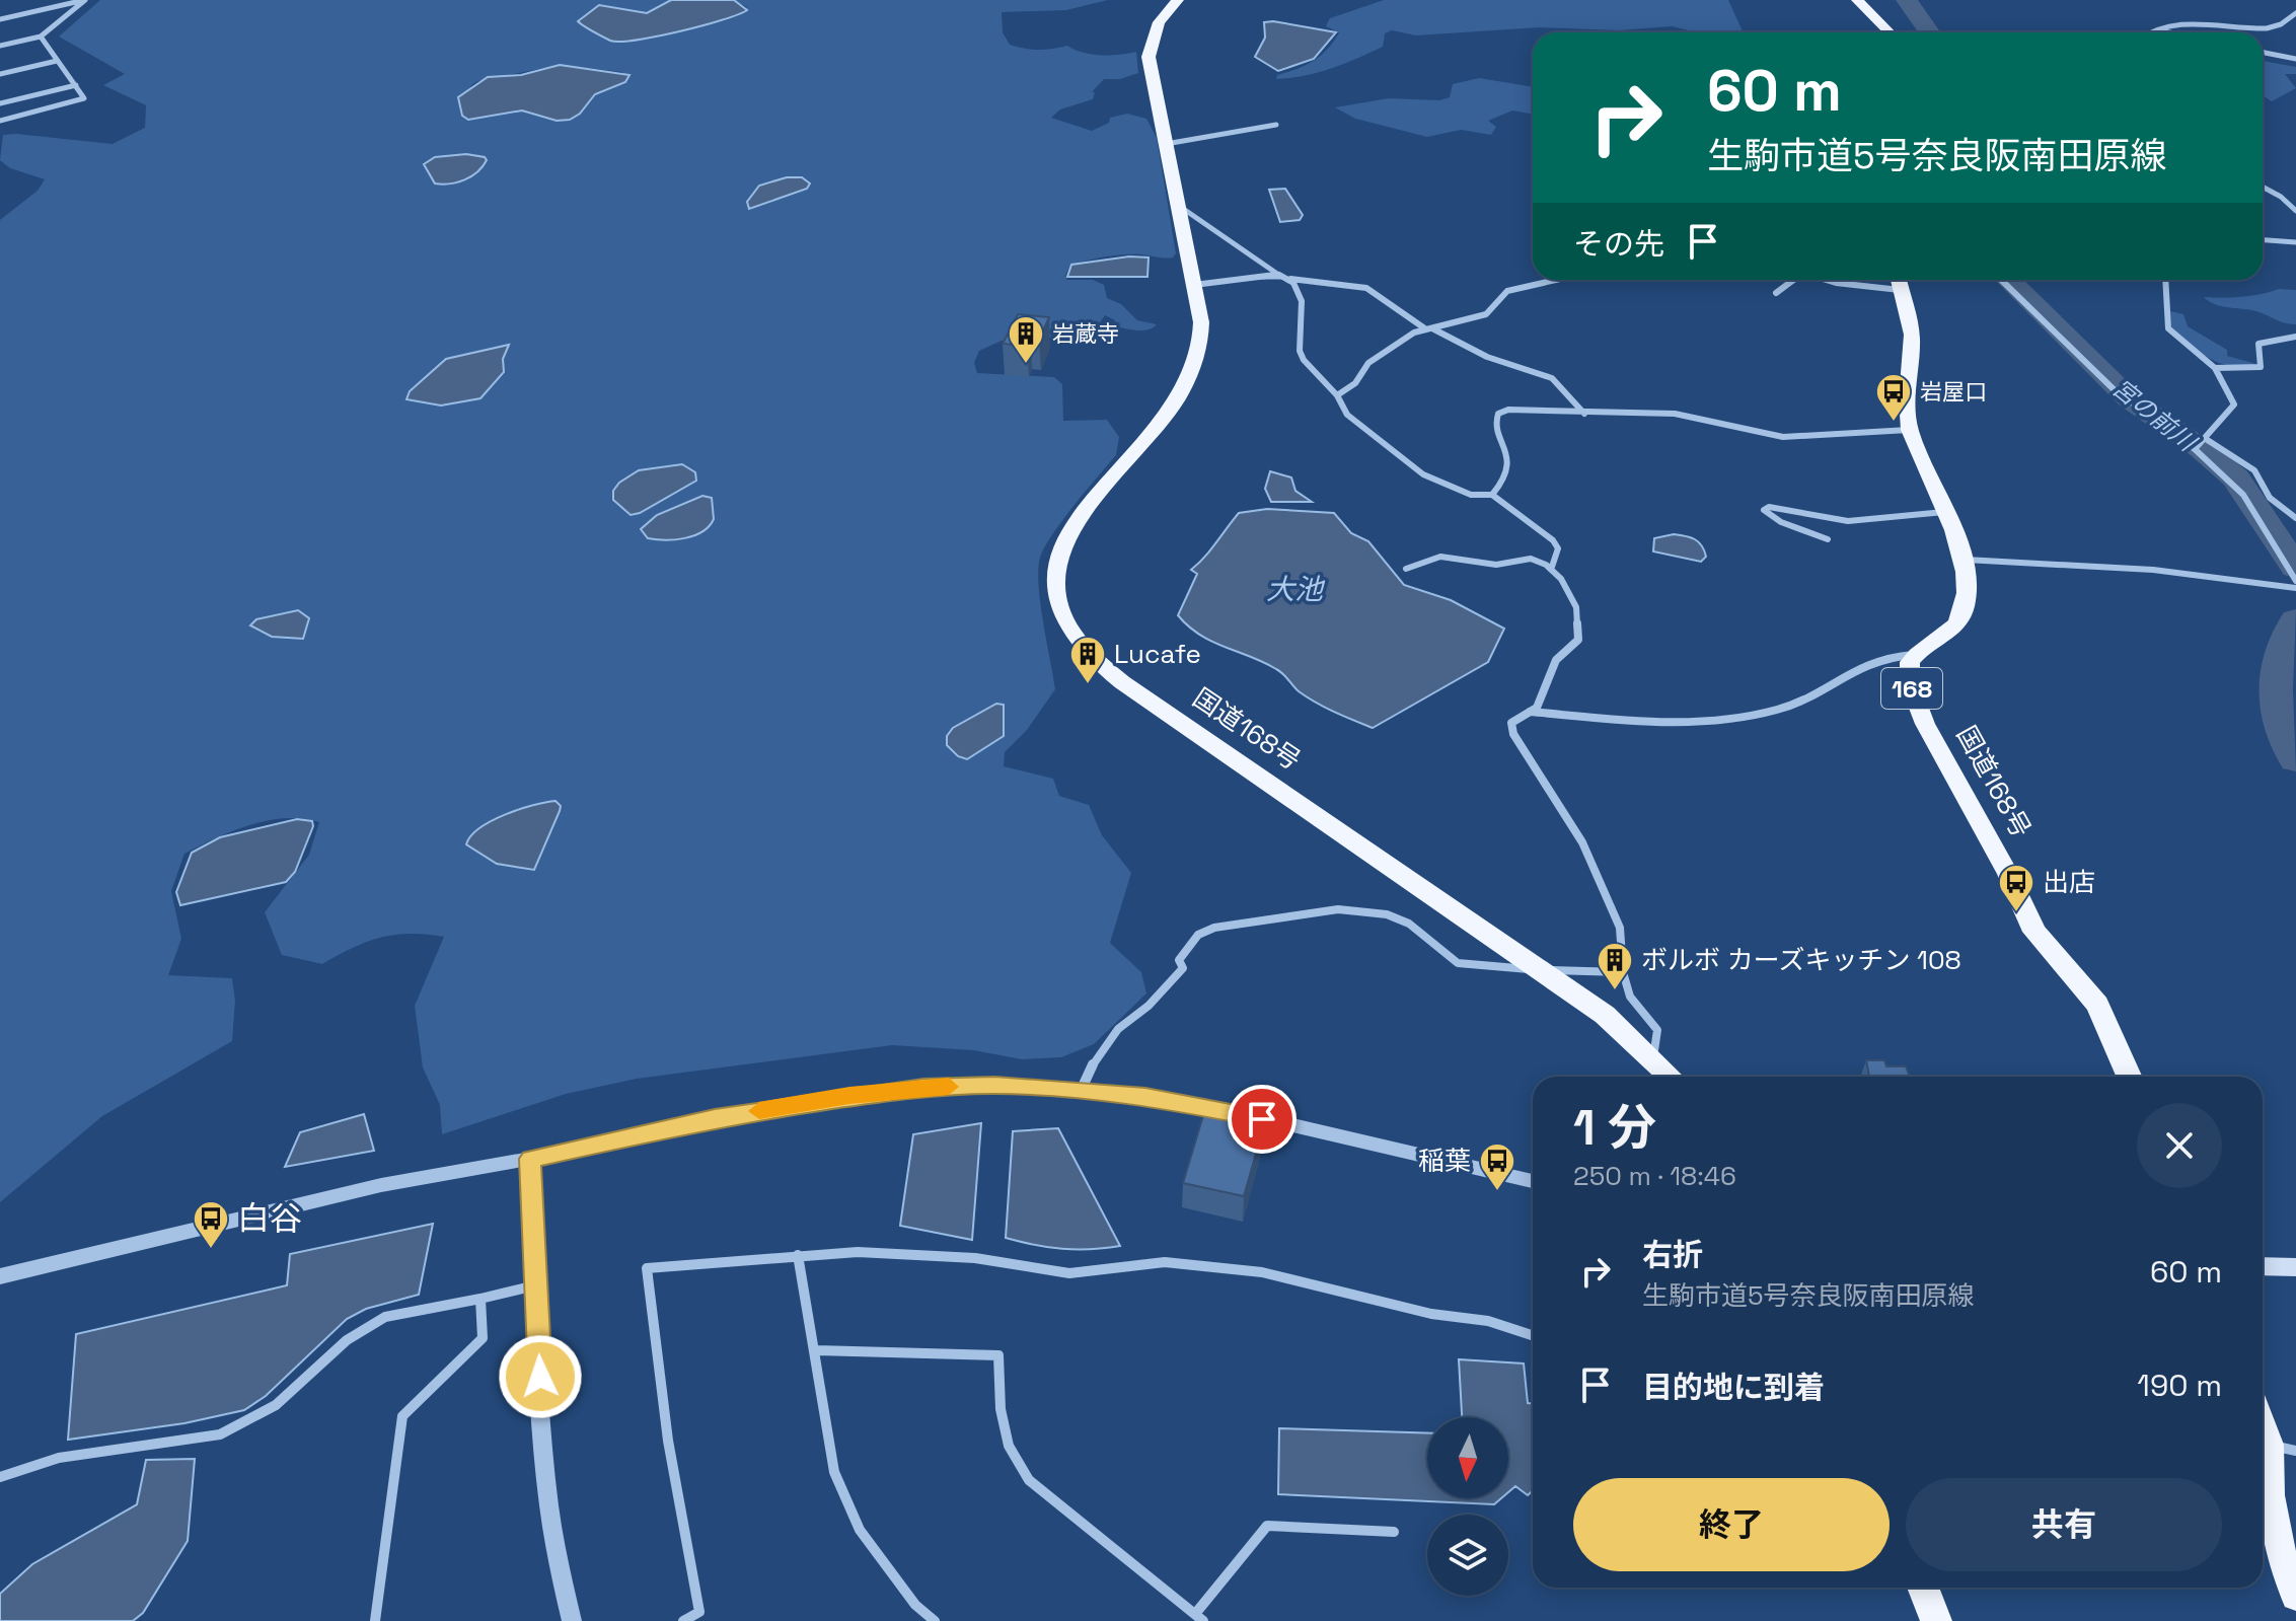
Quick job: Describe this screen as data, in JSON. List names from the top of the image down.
{
  "streets": {
    "highway": ["168", "国道168号"]
  },
  "crossings": [
    ["168", "国道168号"]
  ],
  "water": ["宮の前川", "大池"],
  "places": {
    "building": ["岩蔵寺", "Lucafe", "ボルボ カーズキッチン 108"],
    "bus stop": [
      "岩屋口",
      "出店",
      "稲葉",
      "白谷"
    ]
  },
  "north": "bottom",
  "page": {
    "turn": ["60 m", "生駒市道5号奈良阪南田原線"],
    "then": "その先",
    "heading": ["1 分", "250 m · 18:46"],
    "list": [
      {
        "name": "右折",
        "note": "生駒市道5号奈良阪南田原線",
        "value": "60 m"
      },
      {
        "name": "目的地に到着",
        "value": "190 m"
      }
    ],
    "buttons": ["終了", "共有"]
  }
}
